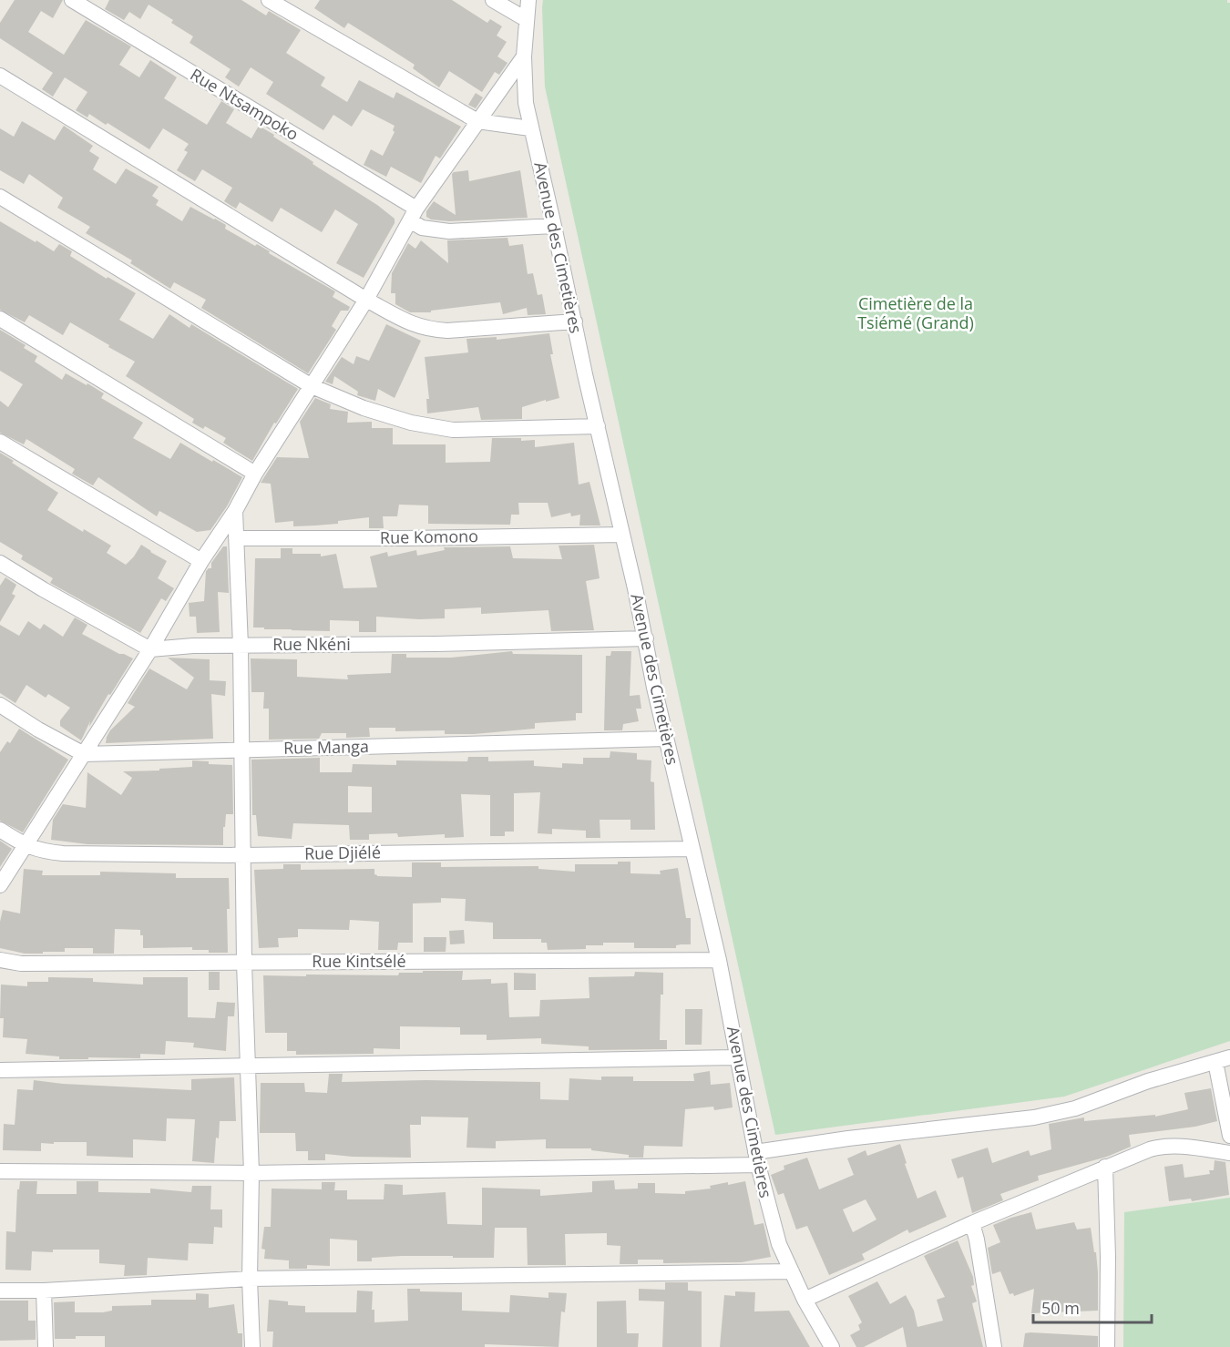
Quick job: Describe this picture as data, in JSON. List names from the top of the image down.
{
  "streets": {
    "street": [
      "Rue Ntsampoko",
      "Avenue des Cimetières",
      "Rue Komono",
      "Rue Nkéni",
      "Rue Manga",
      "Rue Djiélé",
      "Rue Kintsélé"
    ]
  },
  "crossings": [
    ["Rue Ntsampoko", "Avenue des Cimetières"],
    ["Avenue des Cimetières", "Rue Komono"],
    ["Avenue des Cimetières", "Rue Nkéni"],
    ["Avenue des Cimetières", "Rue Manga"],
    ["Avenue des Cimetières", "Rue Djiélé"],
    ["Avenue des Cimetières", "Rue Kintsélé"]
  ],
  "parks": ["Cimetière de la Tsiémé (Grand)"],
  "scale_bar": "50 m"
}
